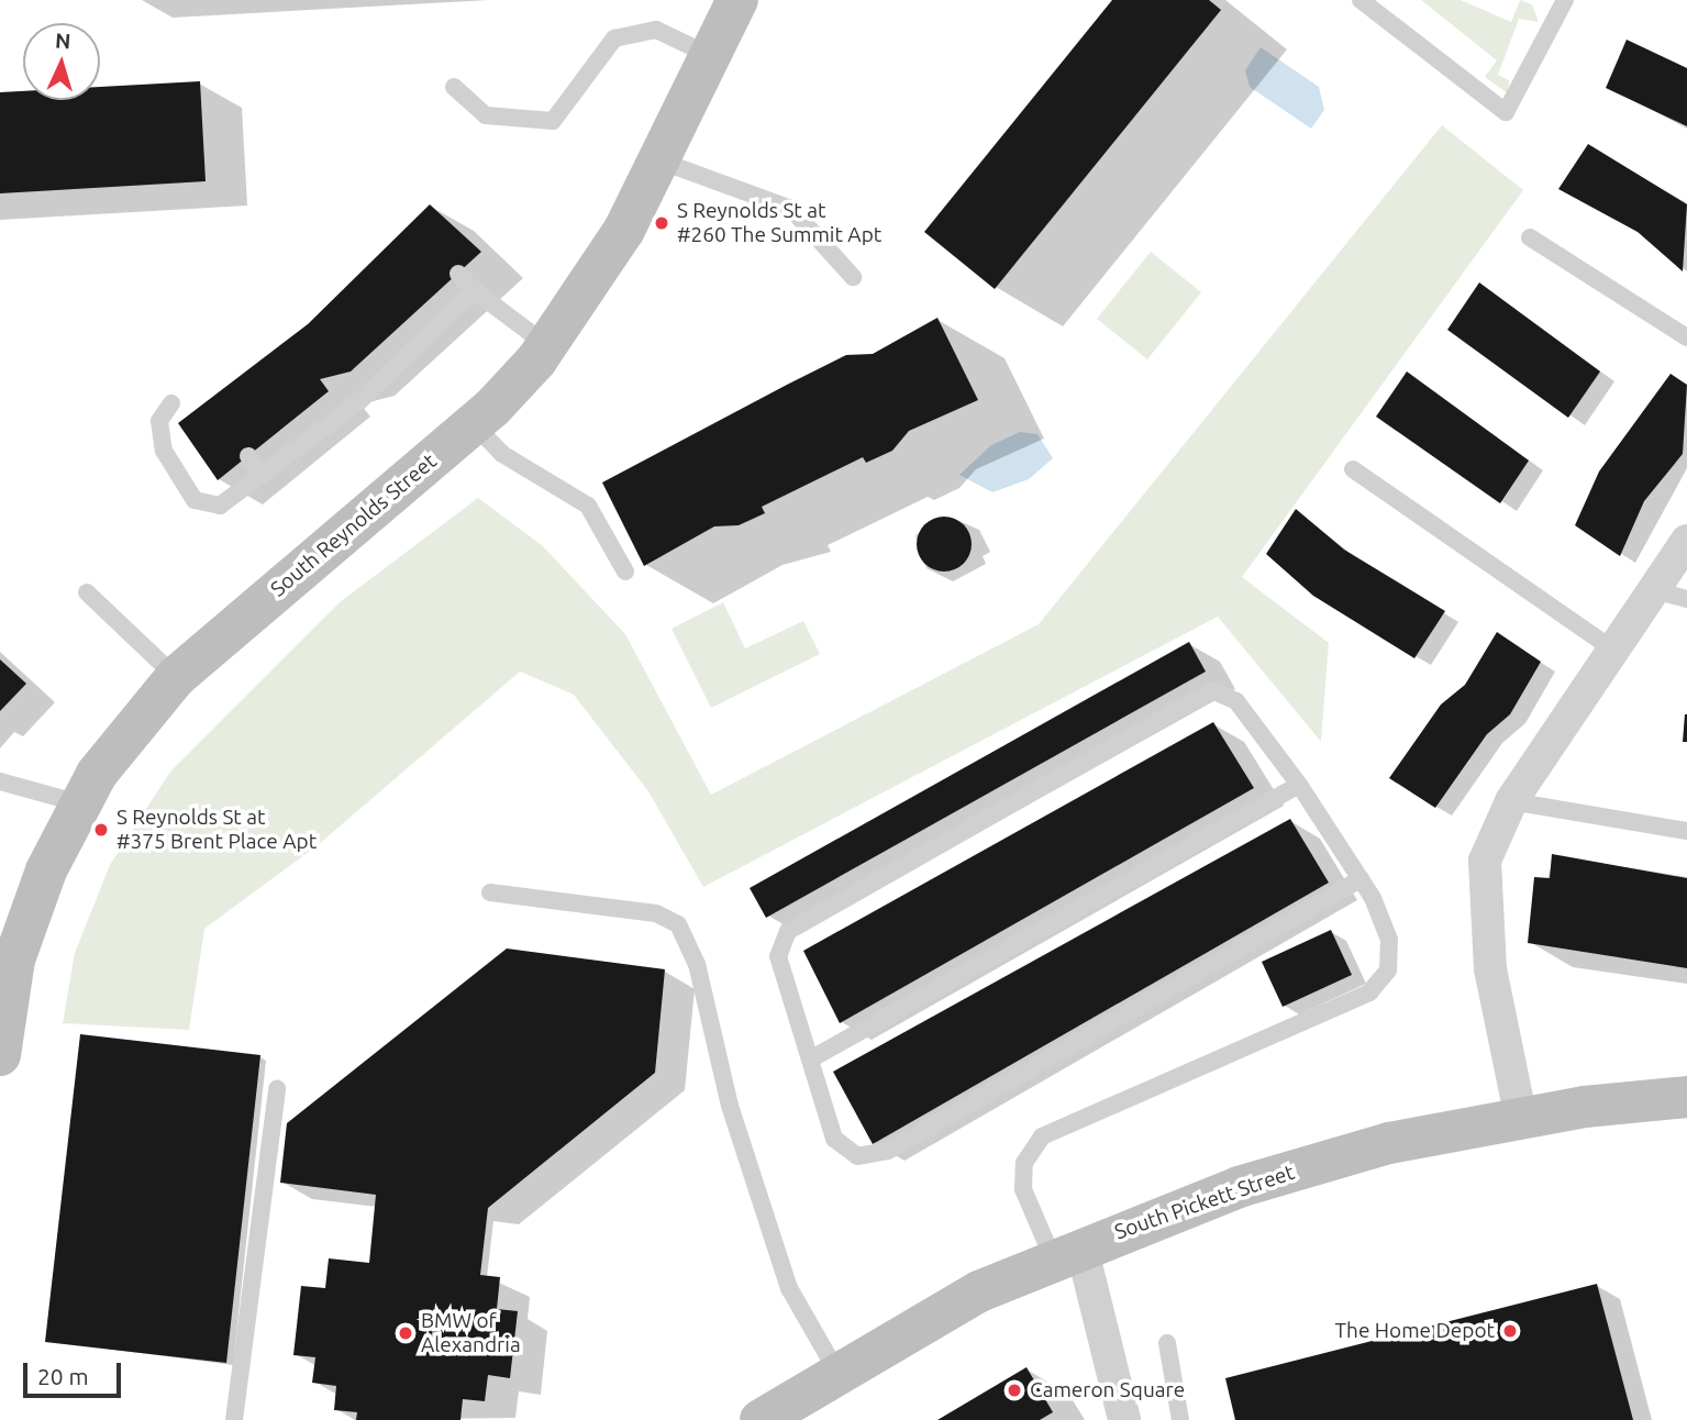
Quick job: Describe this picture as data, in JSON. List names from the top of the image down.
{
  "streets": {
    "street": ["South Reynolds Street", "South Pickett Street"]
  },
  "places": [
    "S Reynolds St at #260 The Summit Apt",
    "S Reynolds St at #375 Brent Place Apt",
    "The Home Depot",
    "BMW of Alexandria",
    "Cameron Square"
  ],
  "scale_bar": "20 m",
  "north": "top"
}
